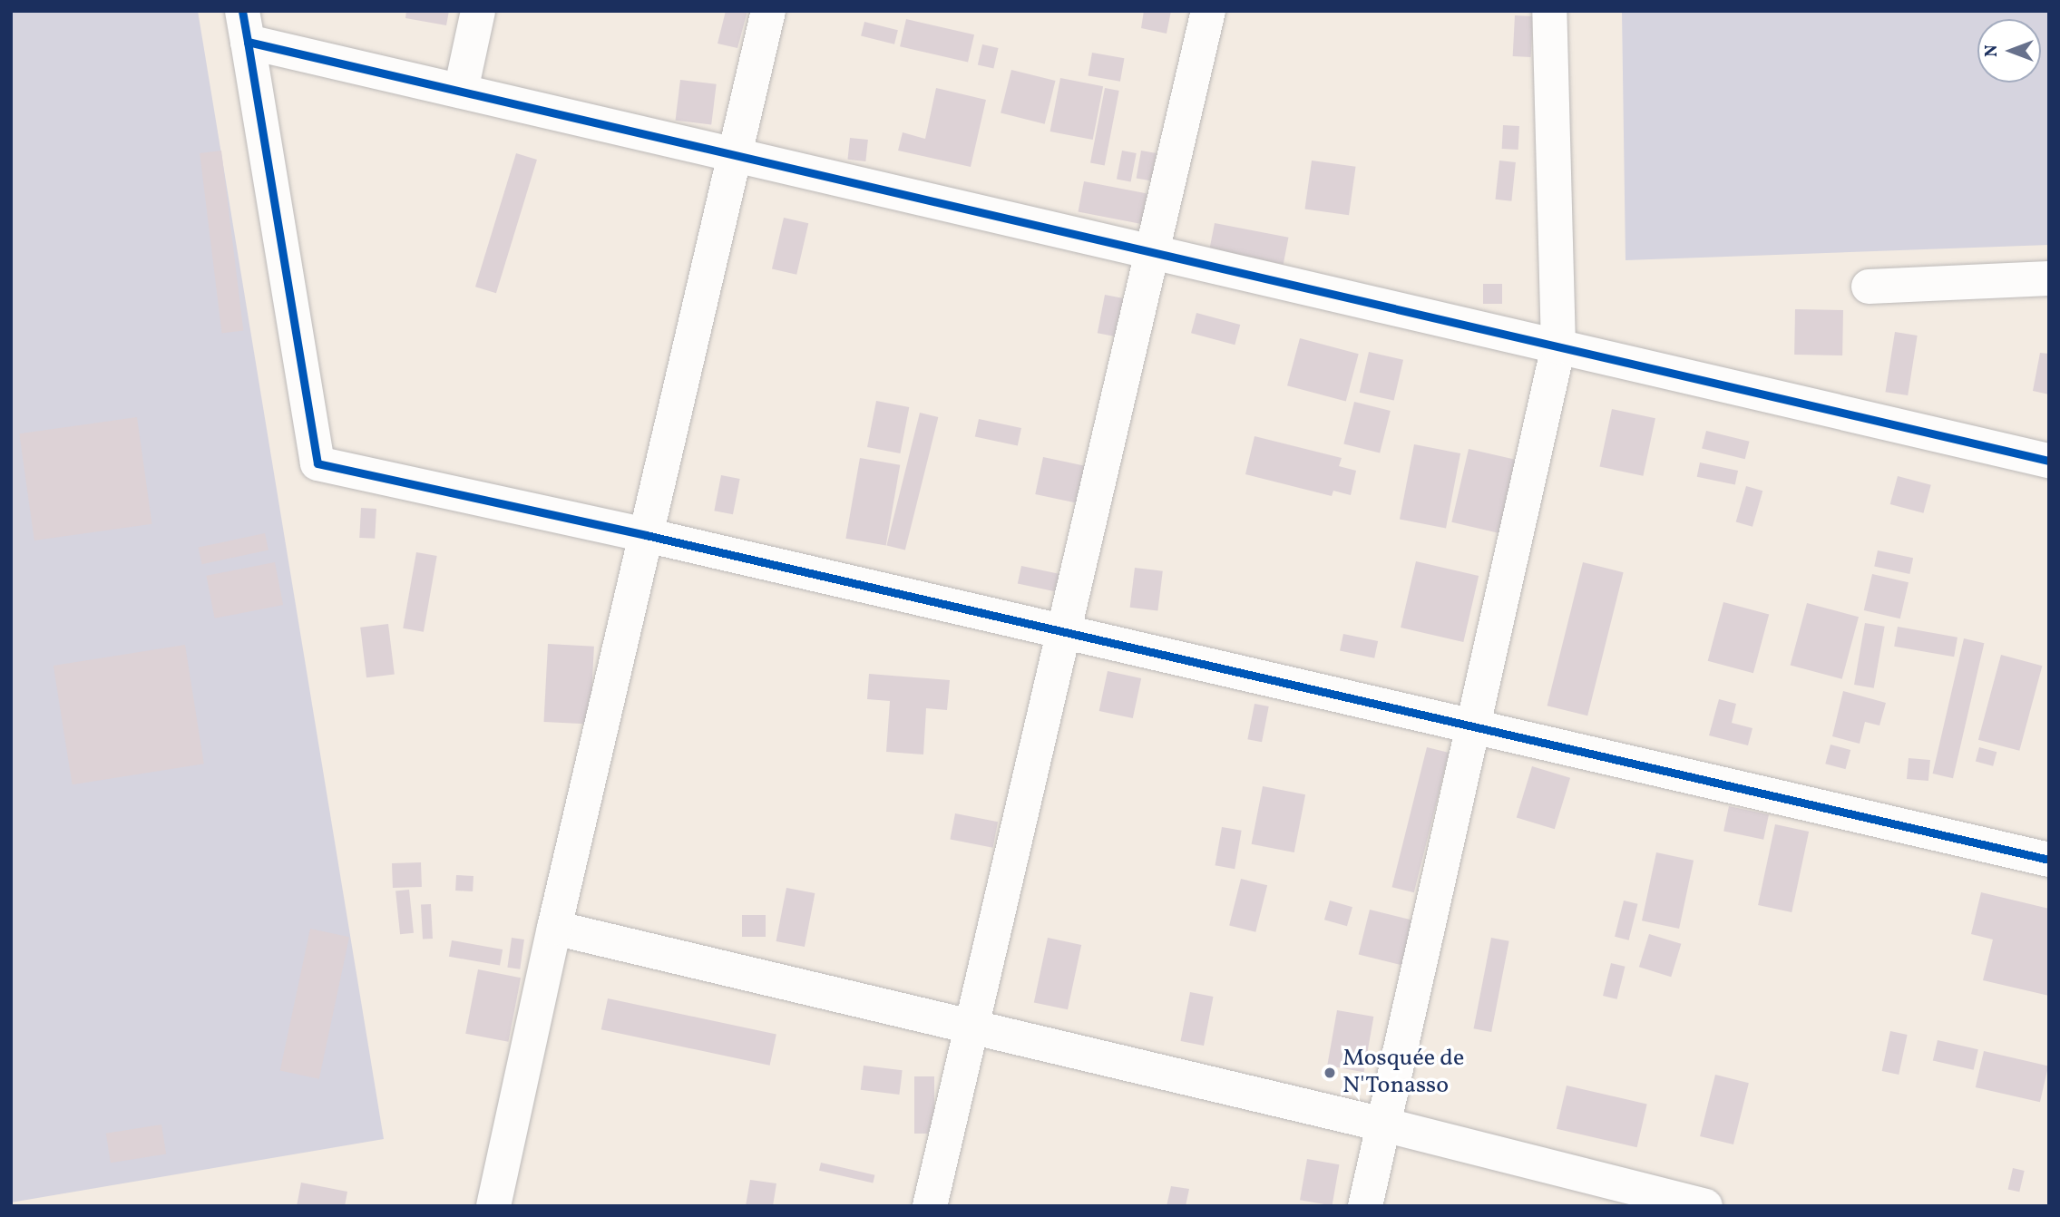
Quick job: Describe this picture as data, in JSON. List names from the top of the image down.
{
  "places": ["Mosquée de N'Tonasso"],
  "north": "left"
}
